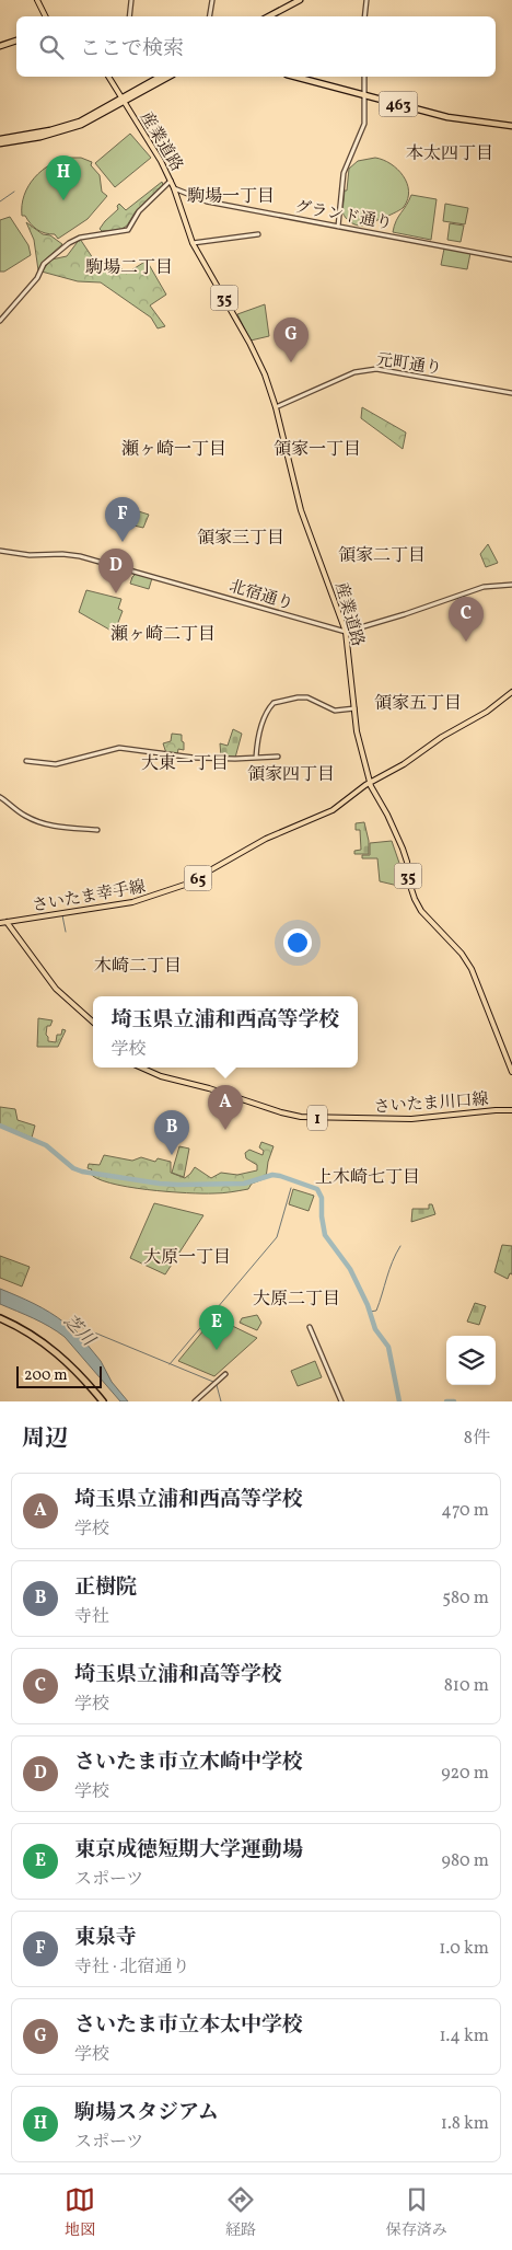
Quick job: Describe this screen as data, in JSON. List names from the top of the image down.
{
  "streets": {
    "highway": ["463"],
    "main road": [
      "産業道路",
      "35",
      "65",
      "さいたま幸手線",
      "さいたま川口線",
      "1"
    ],
    "street": ["グランド通り", "元町通り", "北宿通り"]
  },
  "crossings": [
    ["産業道路", "グランド通り"],
    ["産業道路", "元町通り"],
    ["産業道路", "北宿通り"],
    ["産業道路", "さいたま幸手線"]
  ],
  "districts": [
    "本太四丁目",
    "駒場一丁目",
    "駒場二丁目",
    "瀬ヶ崎一丁目",
    "領家一丁目",
    "領家三丁目",
    "領家二丁目",
    "瀬ヶ崎二丁目",
    "領家五丁目",
    "大東一丁目",
    "領家四丁目",
    "木崎二丁目",
    "上木崎七丁目",
    "大原一丁目",
    "大原二丁目"
  ],
  "water": ["芝川"],
  "scale_bar": "200 m",
  "page": {
    "search": "ここで検索",
    "pins": [
      "H",
      "G",
      "F",
      "D",
      "C",
      "A",
      "B",
      "E"
    ],
    "popup": ["埼玉県立浦和西高等学校", "学校"],
    "scale": "200 m",
    "heading": ["周辺", "8件"],
    "list": [
      {
        "mark": "A",
        "name": "埼玉県立浦和西高等学校",
        "note": "学校",
        "value": "470 m"
      },
      {
        "mark": "B",
        "name": "正樹院",
        "note": "寺社",
        "value": "580 m"
      },
      {
        "mark": "C",
        "name": "埼玉県立浦和高等学校",
        "note": "学校",
        "value": "810 m"
      },
      {
        "mark": "D",
        "name": "さいたま市立木崎中学校",
        "note": "学校",
        "value": "920 m"
      },
      {
        "mark": "E",
        "name": "東京成徳短期大学運動場",
        "note": "スポーツ",
        "value": "980 m"
      },
      {
        "mark": "F",
        "name": "東泉寺",
        "note": "寺社 · 北宿通り",
        "value": "1.0 km"
      },
      {
        "mark": "G",
        "name": "さいたま市立本太中学校",
        "note": "学校",
        "value": "1.4 km"
      },
      {
        "mark": "H",
        "name": "駒場スタジアム",
        "note": "スポーツ",
        "value": "1.8 km"
      }
    ],
    "nav": ["地図", "経路", "保存済み"]
  }
}
